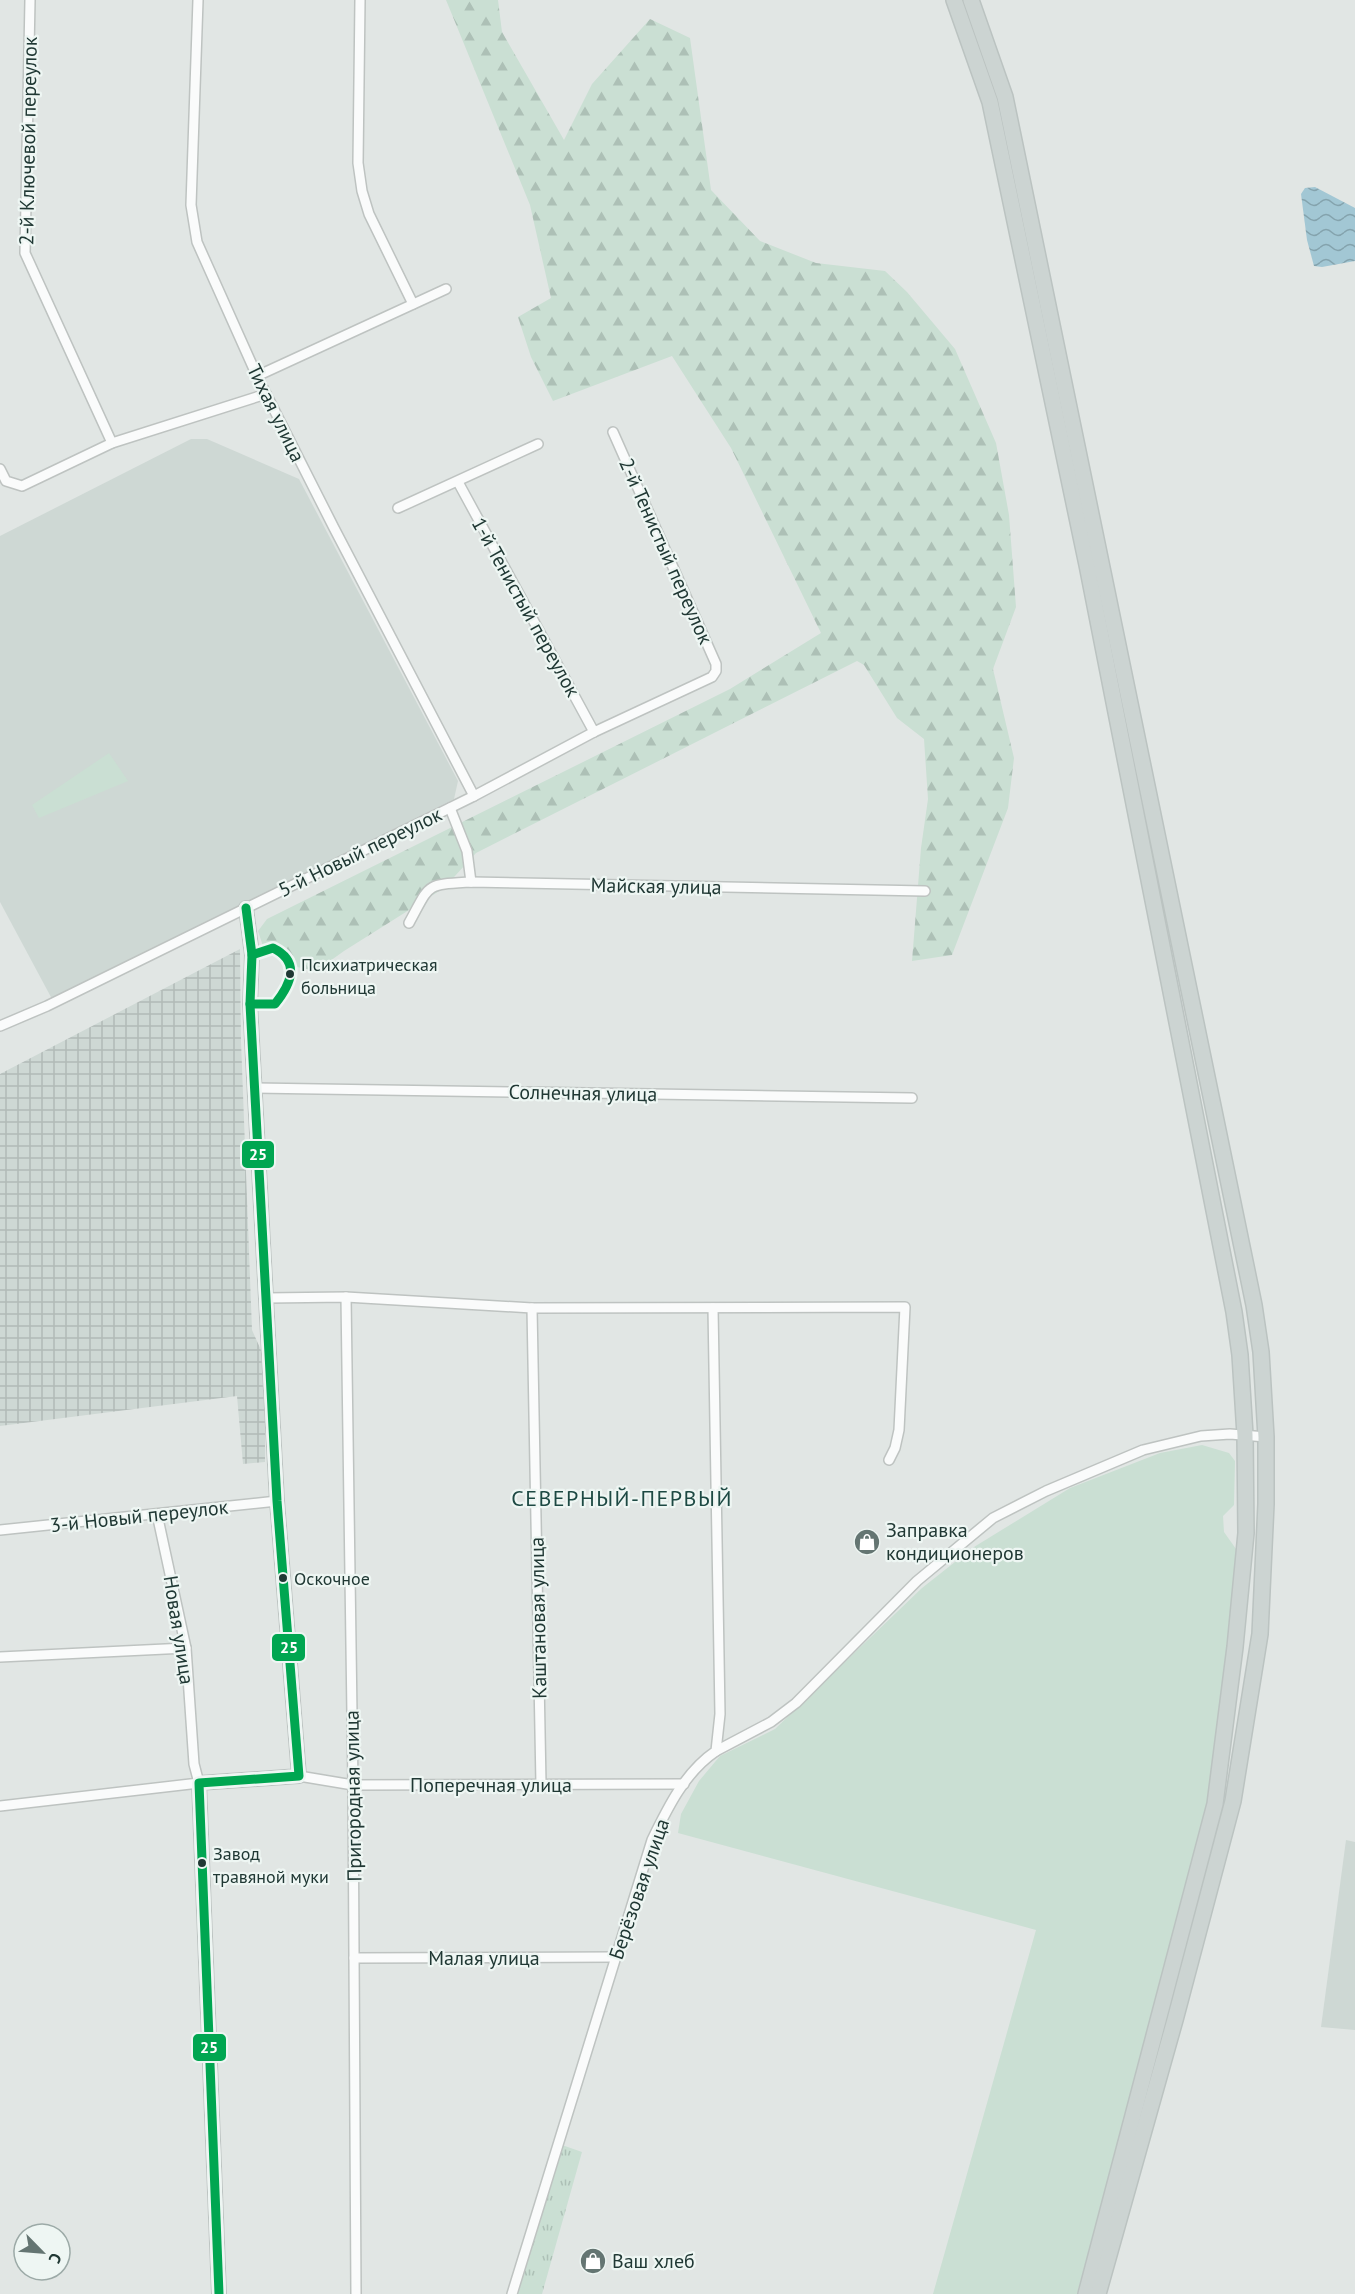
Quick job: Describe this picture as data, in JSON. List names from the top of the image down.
{
  "streets": {
    "street": [
      "2-й Ключевой переулок",
      "Тихая улица",
      "2-й Тенистый переулок",
      "1-й Тенистый переулок",
      "5-й Новый переулок",
      "Майская улица",
      "Солнечная улица",
      "3-й Новый переулок",
      "Каштановая улица",
      "Новая улица",
      "Поперечная улица",
      "Пригородная улица",
      "Берёзовая улица",
      "Малая улица"
    ]
  },
  "crossings": [
    ["Тихая улица", "5-й Новый переулок"],
    ["2-й Тенистый переулок", "5-й Новый переулок"],
    ["1-й Тенистый переулок", "5-й Новый переулок"],
    ["3-й Новый переулок", "Новая улица"],
    ["Каштановая улица", "Поперечная улица"],
    ["Поперечная улица", "Пригородная улица"],
    ["Поперечная улица", "Берёзовая улица"],
    ["Пригородная улица", "Малая улица"],
    ["Берёзовая улица", "Малая улица"]
  ],
  "districts": ["СЕВЕРНЫЙ-ПЕРВЫЙ"],
  "places": {
    "other": ["Психиатрическая больница", "Оскочное", "Завод травяной муки"],
    "shop": ["Заправка кондиционеров", "Ваш хлеб"]
  },
  "lines": ["transit line 25"],
  "north": "bottom right"
}
